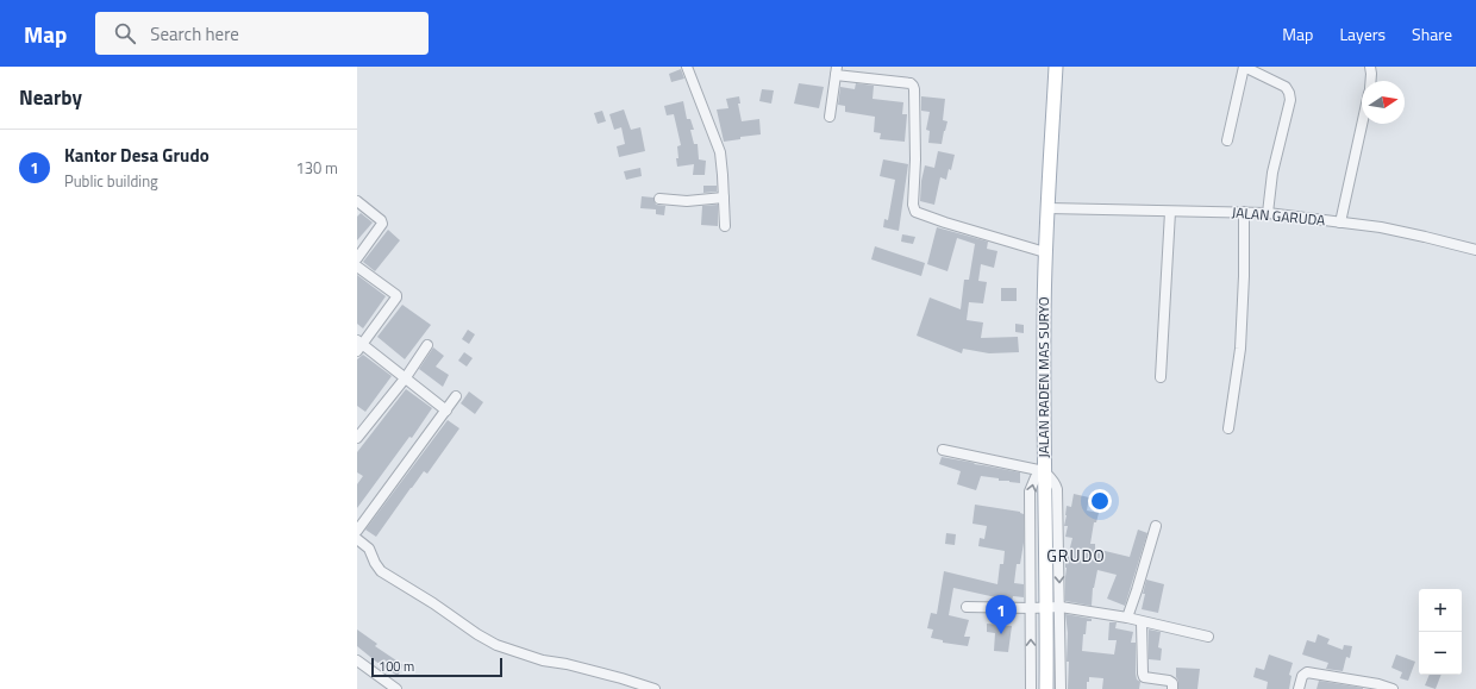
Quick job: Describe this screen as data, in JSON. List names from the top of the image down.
{
  "streets": {
    "main road": ["JALAN RADEN MAS SURYO"],
    "street": ["JALAN GARUDA"]
  },
  "crossings": [
    ["JALAN GARUDA", "JALAN RADEN MAS SURYO"]
  ],
  "districts": ["GRUDO"],
  "scale_bar": "100 m",
  "north": "right",
  "page": {
    "header": "Map",
    "search": "Search here",
    "nav": ["Map", "Layers", "Share"],
    "heading": "Nearby",
    "list": [
      {
        "mark": "1",
        "name": "Kantor Desa Grudo",
        "note": "Public building",
        "value": "130 m"
      }
    ],
    "map_buttons": ["+", "−"],
    "pins": "1",
    "scale": "100 m"
  }
}
